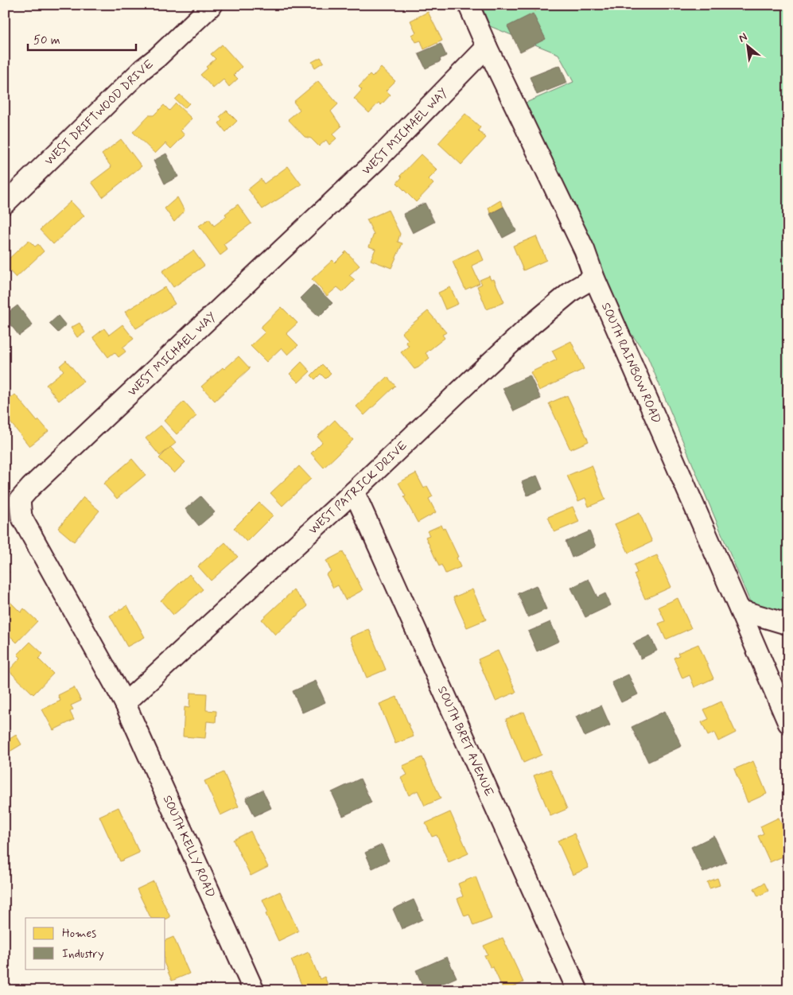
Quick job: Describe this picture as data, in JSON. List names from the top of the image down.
{
  "streets": {
    "street": [
      "WEST DRIFTWOOD DRIVE",
      "WEST MICHAEL WAY",
      "SOUTH RAINBOW ROAD",
      "WEST PATRICK DRIVE",
      "SOUTH BRET AVENUE",
      "SOUTH KELLY ROAD"
    ]
  },
  "crossings": [
    ["WEST MICHAEL WAY", "SOUTH RAINBOW ROAD"],
    ["WEST MICHAEL WAY", "WEST PATRICK DRIVE"],
    ["WEST MICHAEL WAY", "SOUTH KELLY ROAD"],
    ["SOUTH RAINBOW ROAD", "WEST PATRICK DRIVE"],
    ["WEST PATRICK DRIVE", "SOUTH BRET AVENUE"],
    ["WEST PATRICK DRIVE", "SOUTH KELLY ROAD"]
  ],
  "legend": ["Homes", "Industry"],
  "scale_bar": "50 m",
  "north": "top left"
}
